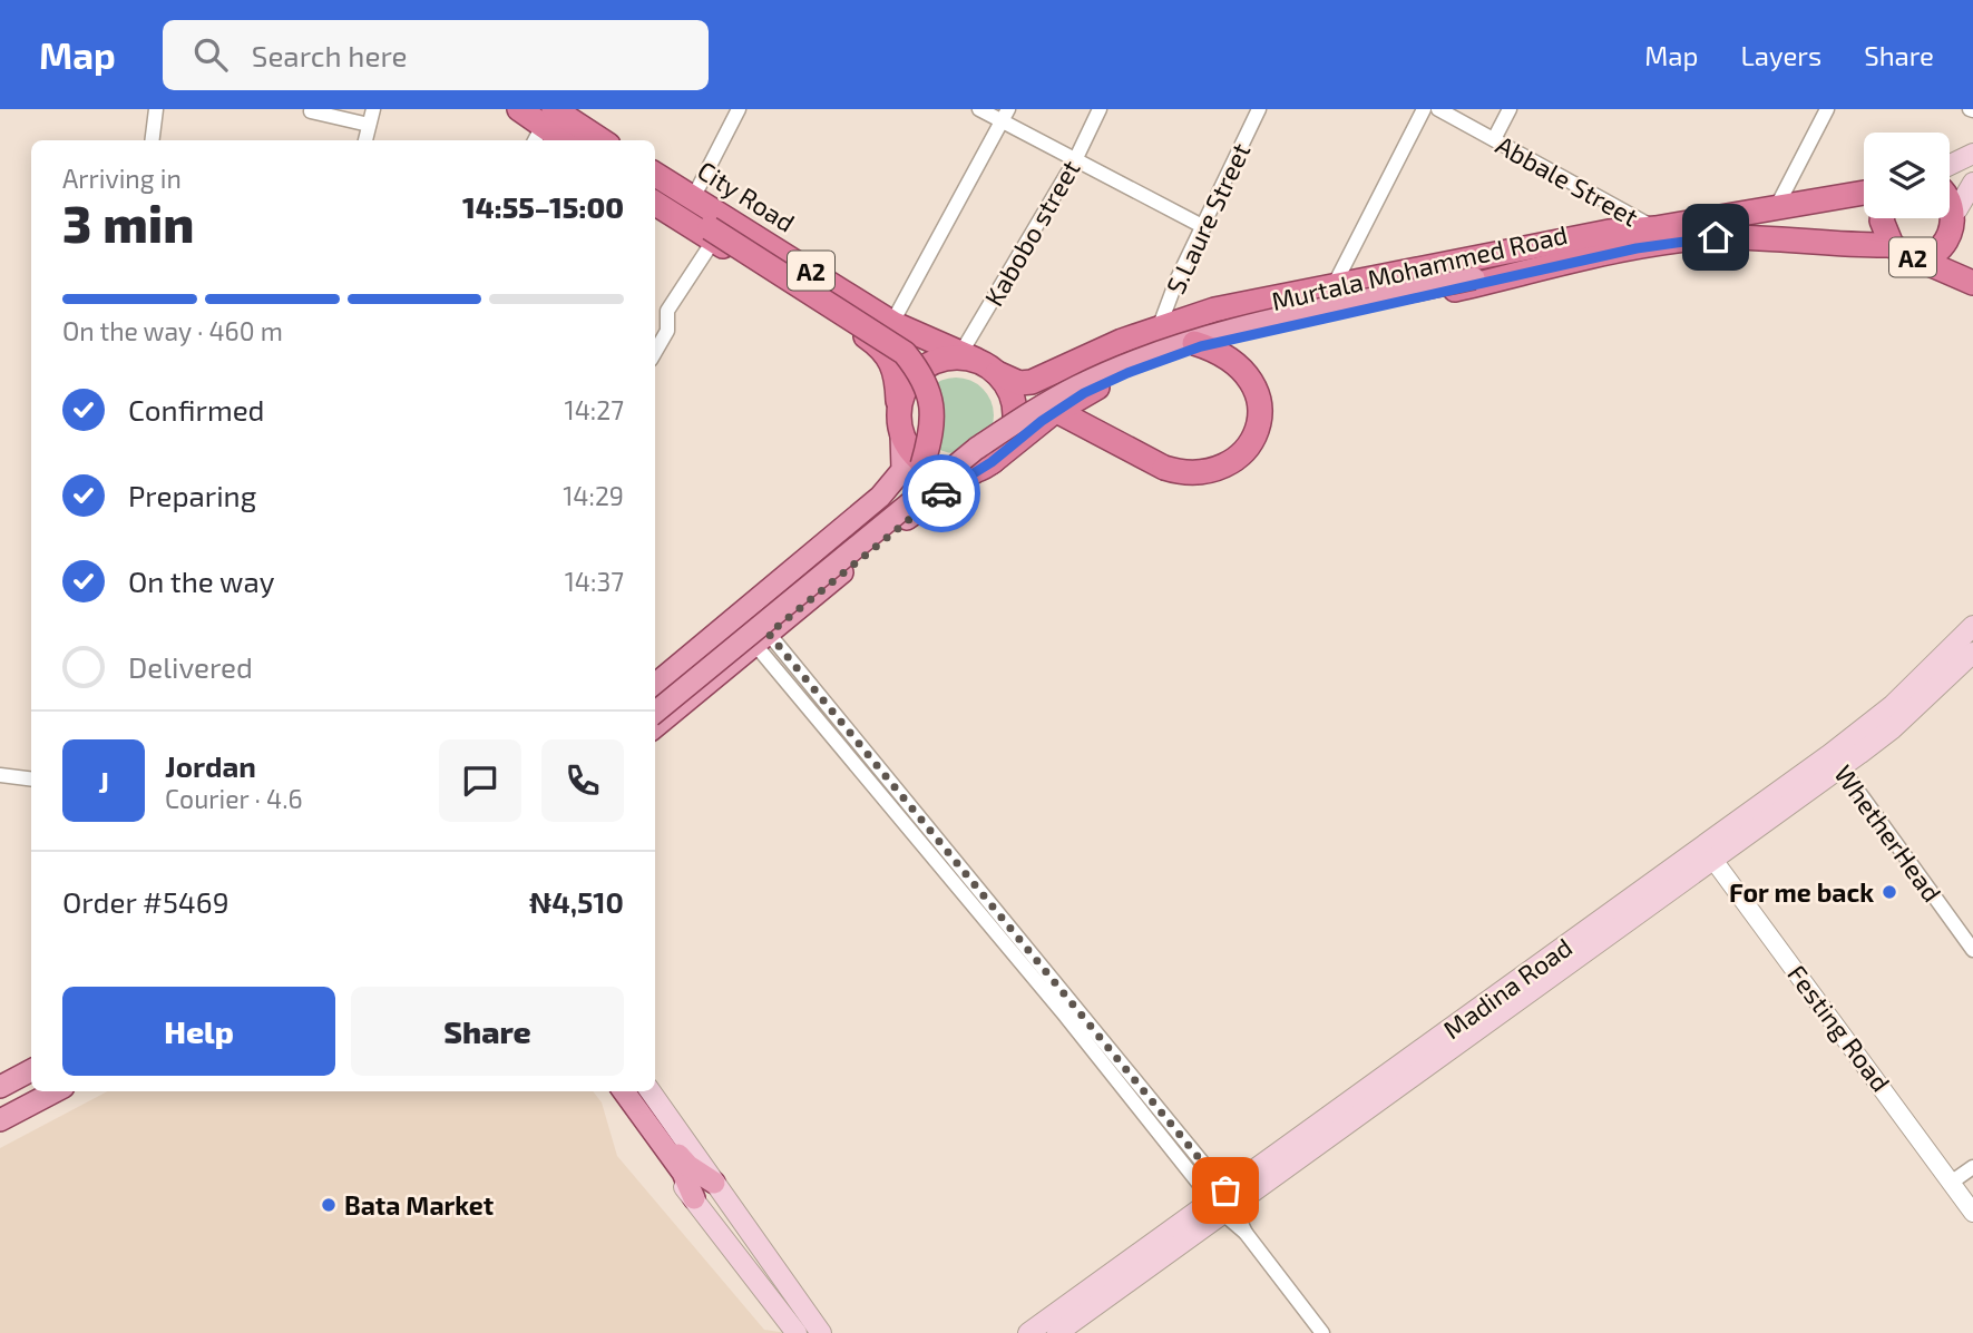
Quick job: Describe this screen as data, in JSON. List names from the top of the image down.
{
  "streets": {
    "highway": ["City Road", "A2", "Murtala Mohammed Road"],
    "main road": ["Madina Road"],
    "street": [
      "Abbale Street",
      "S.Laure Street",
      "Kabobo street",
      "WhetherHead",
      "Festing Road"
    ]
  },
  "crossings": [
    ["Abbale Street", "Murtala Mohammed Road"],
    ["City Road", "Kabobo street"],
    ["City Road", "A2"],
    ["City Road", "Murtala Mohammed Road"],
    ["S.Laure Street", "Murtala Mohammed Road"],
    ["Kabobo street", "A2"],
    ["Kabobo street", "Murtala Mohammed Road"],
    ["A2", "Murtala Mohammed Road"],
    ["WhetherHead", "Madina Road"],
    ["Madina Road", "Festing Road"]
  ],
  "places": ["For me back", "Bata Market"],
  "page": {
    "header": "Map",
    "search": "Search here",
    "nav": ["Map", "Layers", "Share"],
    "heading": ["3 min", "Arriving in", "14:55–15:00"],
    "panel": [
      "Jordan",
      "Courier · 4.6",
      "Order #5469",
      "₦4,510"
    ],
    "bar": "On the way · 460 m",
    "list": [
      ["Confirmed", "14:27"],
      ["Preparing", "14:29"],
      ["On the way", "14:37"],
      "Delivered"
    ],
    "round": "J",
    "buttons": ["Help", "Share"]
  }
}
